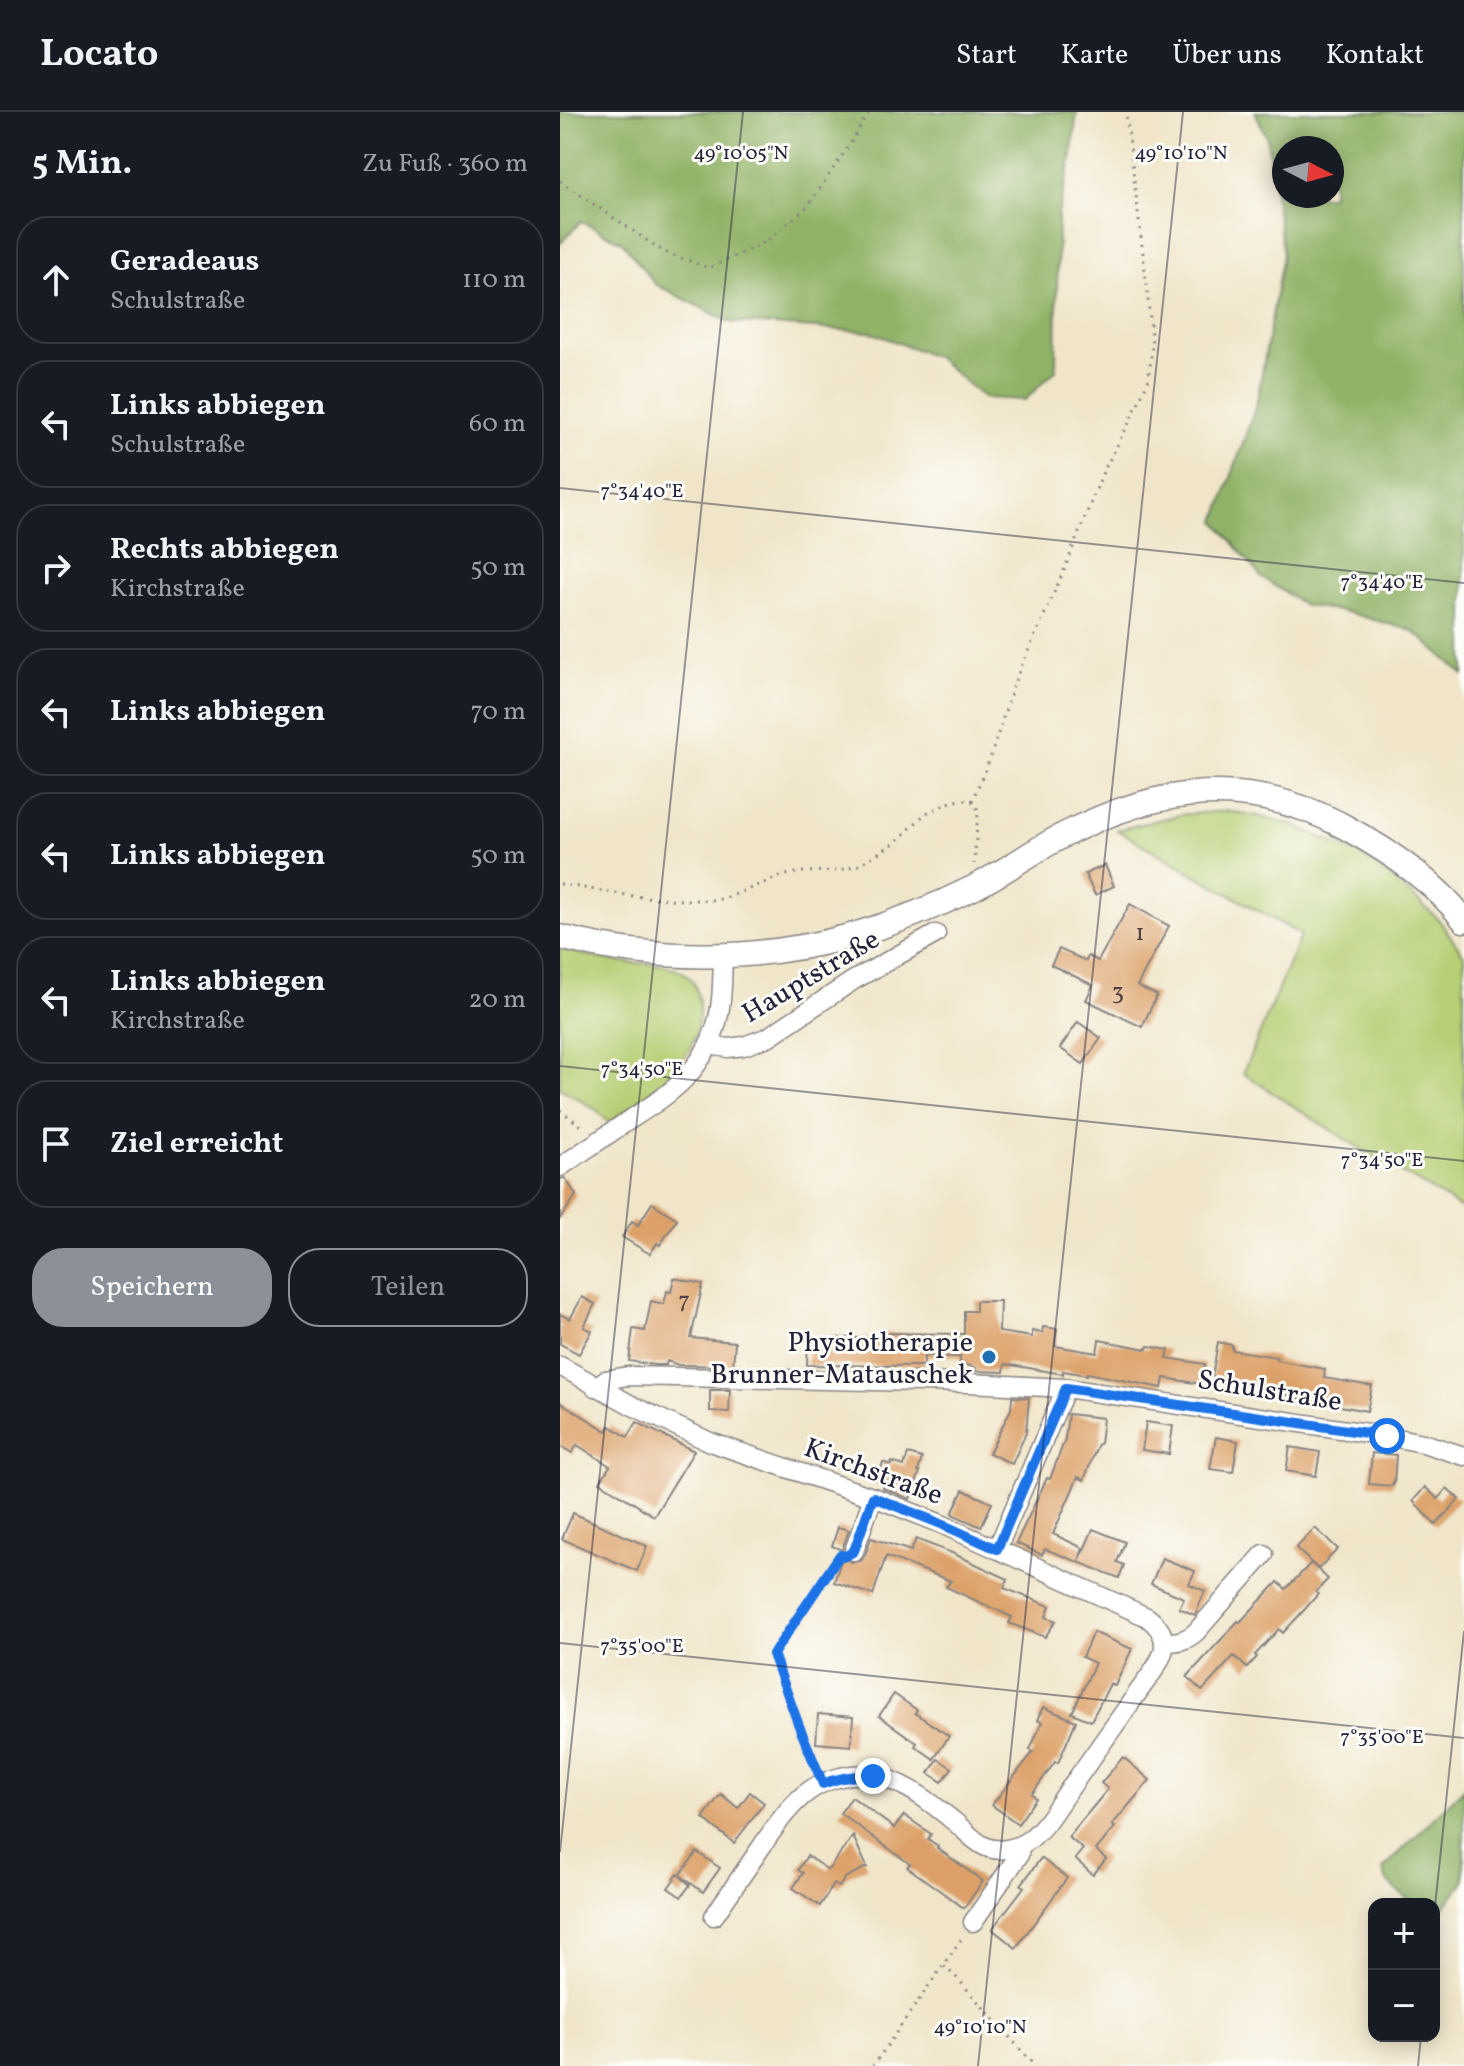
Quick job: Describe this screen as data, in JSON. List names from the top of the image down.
{
  "streets": {
    "street": ["Hauptstraße", "Schulstraße", "Kirchstraße"]
  },
  "crossings": [
    ["Schulstraße", "Kirchstraße"]
  ],
  "places": ["Physiotherapie Brunner-Matauschek"],
  "house_numbers": ["1", "3", "7"],
  "north": "right",
  "page": {
    "header": "Locato",
    "nav": [
      "Start",
      "Karte",
      "Über uns",
      "Kontakt"
    ],
    "heading": ["5 Min.", "Zu Fuß · 360 m"],
    "list": [
      ["Geradeaus", "Schulstraße", "110 m"],
      ["Links abbiegen", "Schulstraße", "60 m"],
      ["Rechts abbiegen", "Kirchstraße", "50 m"],
      ["Links abbiegen", "70 m"],
      ["Links abbiegen", "50 m"],
      ["Links abbiegen", "Kirchstraße", "20 m"],
      "Ziel erreicht"
    ],
    "buttons": ["Speichern", "Teilen"],
    "map_buttons": ["+", "−"]
  },
  "coordinates": [
    "49°10'05\"N",
    "49°10'10\"N",
    "7°34'40\"E",
    "7°34'50\"E",
    "7°35'00\"E"
  ]
}
